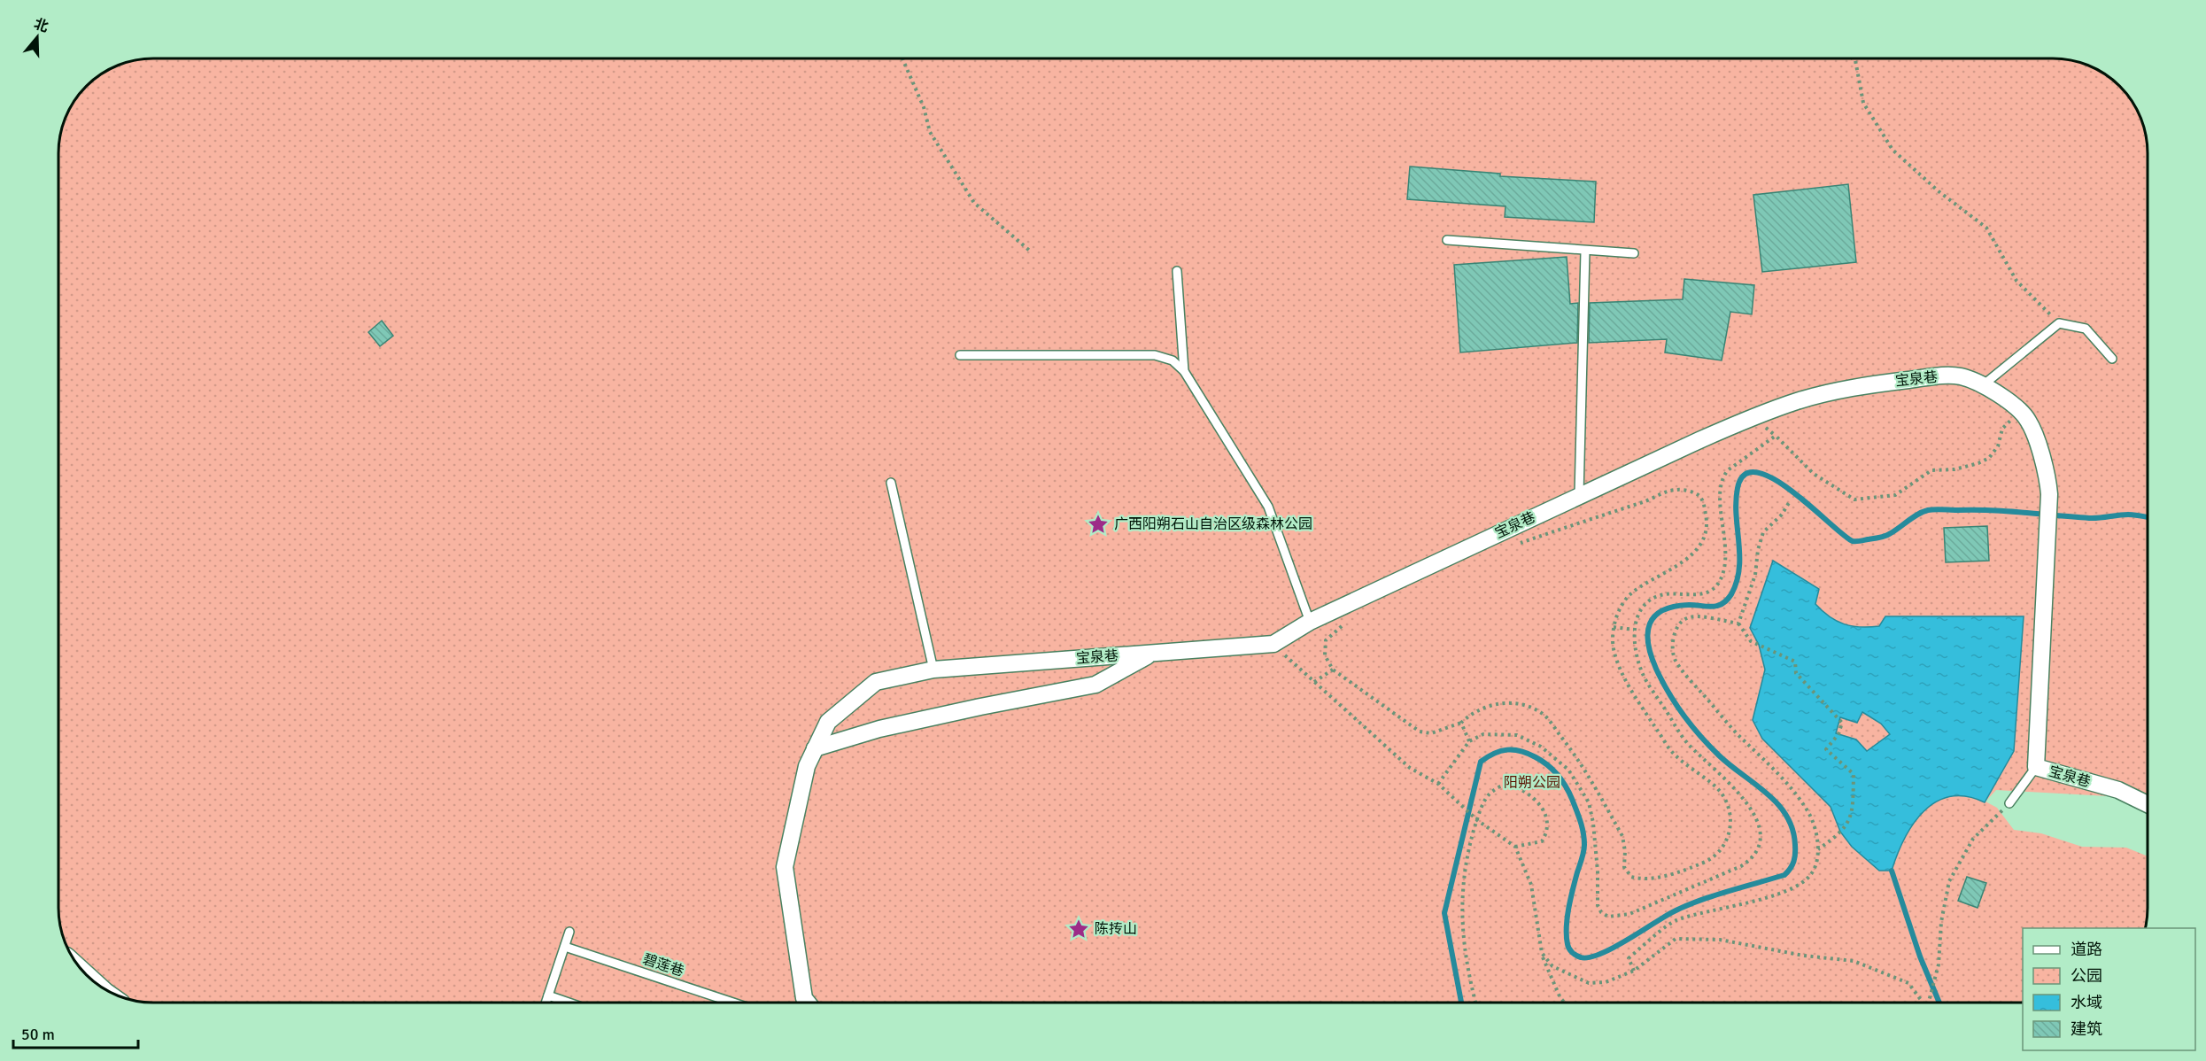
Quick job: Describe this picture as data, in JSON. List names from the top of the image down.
{
  "streets": {
    "street": ["宝泉巷"],
    "lane": ["碧莲巷"]
  },
  "parks": ["阳朔公园"],
  "places": {
    "place": ["广西阳朔石山自治区级森林公园", "陈抟山"]
  },
  "legend": [
    "道路",
    "公园",
    "水域",
    "建筑"
  ],
  "scale_bar": "50 m",
  "north": "top"
}
